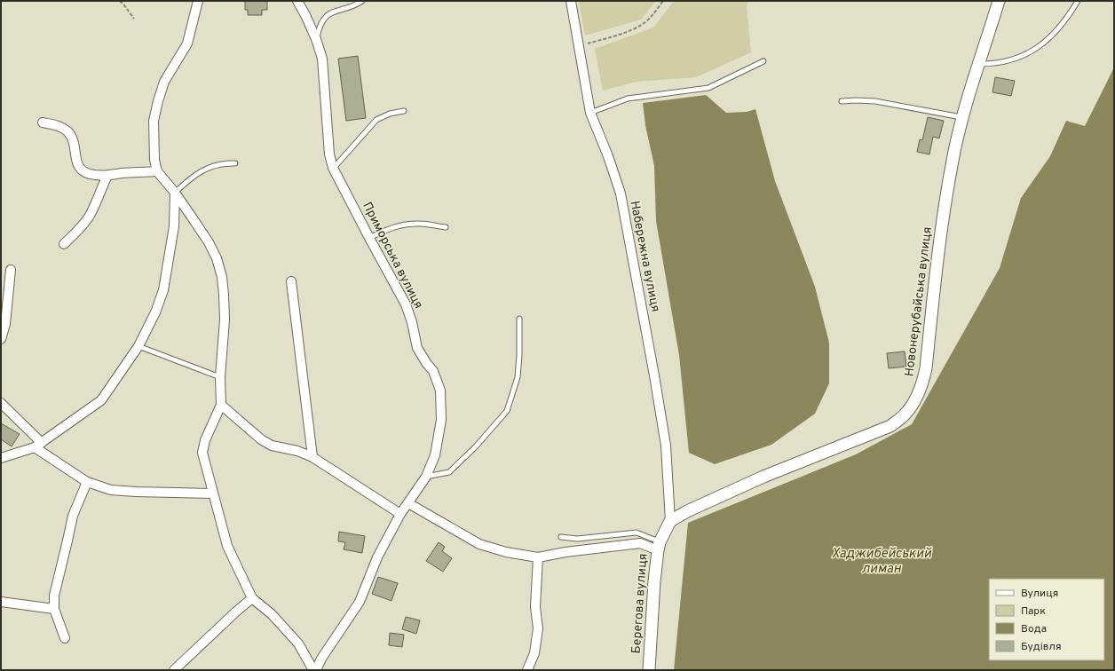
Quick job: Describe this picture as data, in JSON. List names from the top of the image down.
{
  "streets": {
    "street": [
      "Приморська вулиця",
      "Набережна вулиця",
      "Новонерубайська вулиця",
      "Берегова вулиця"
    ]
  },
  "crossings": [
    ["Набережна вулиця", "Новонерубайська вулиця"],
    ["Набережна вулиця", "Берегова вулиця"],
    ["Новонерубайська вулиця", "Берегова вулиця"]
  ],
  "water": ["Хаджибейський лиман"],
  "legend": [
    "Вулиця",
    "Парк",
    "Вода",
    "Будівля"
  ]
}
